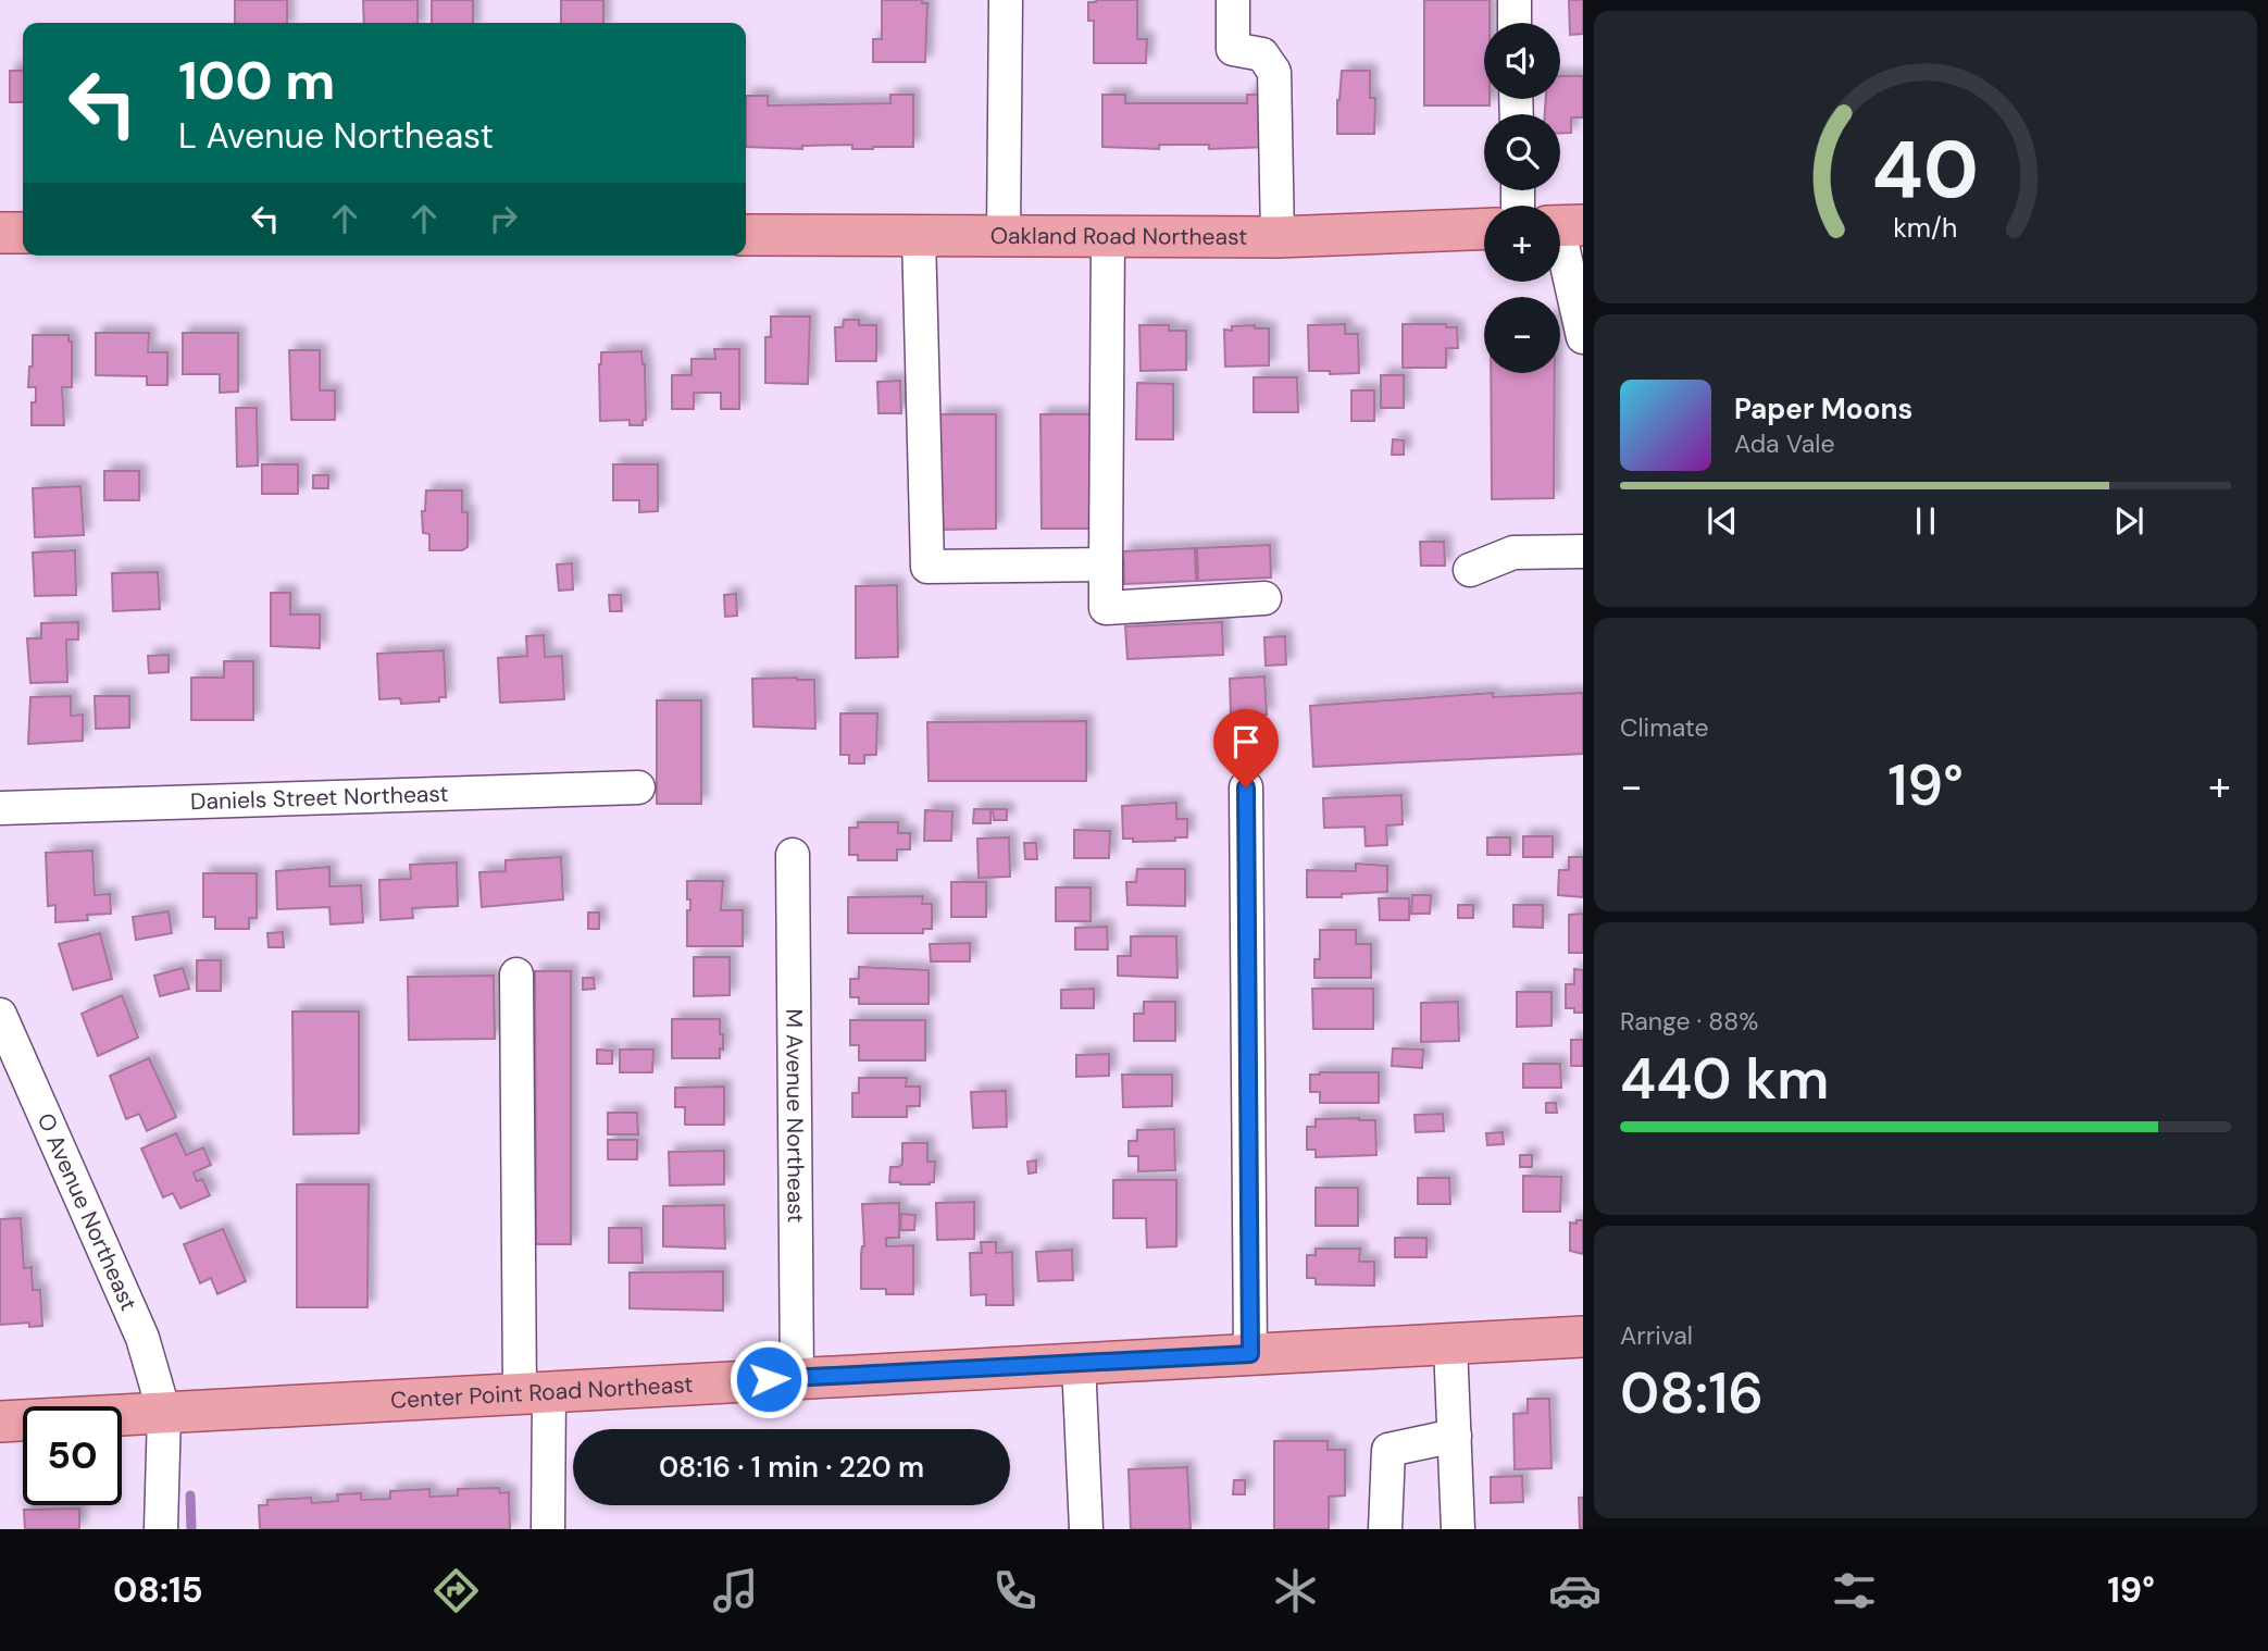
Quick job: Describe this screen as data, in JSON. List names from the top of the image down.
{
  "streets": {
    "main road": ["Oakland Road Northeast", "Center Point Road Northeast"],
    "street": ["Daniels Street Northeast", "M Avenue Northeast", "O Avenue Northeast"]
  },
  "crossings": [
    ["M Avenue Northeast", "Center Point Road Northeast"],
    ["O Avenue Northeast", "Center Point Road Northeast"]
  ],
  "page": {
    "map_buttons": ["+", "−"],
    "turn": ["100 m", "L Avenue Northeast"],
    "song": ["Paper Moons", "Ada Vale"],
    "tile": [
      "Climate",
      ["Range · 88%", "440 km"],
      ["Arrival", "08:16"]
    ],
    "heat": ["−", "19°", "+"],
    "limit": "50",
    "trip": "08:16 · 1 min · 220 m",
    "tabs": ["08:15", "19°"],
    "gauge": ["40", "km/h"]
  }
}
